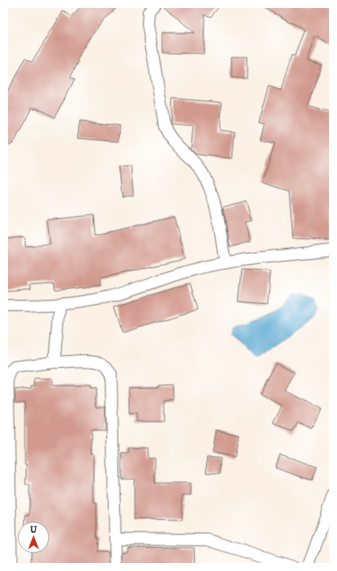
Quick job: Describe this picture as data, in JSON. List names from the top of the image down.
{
  "north": "top"
}
